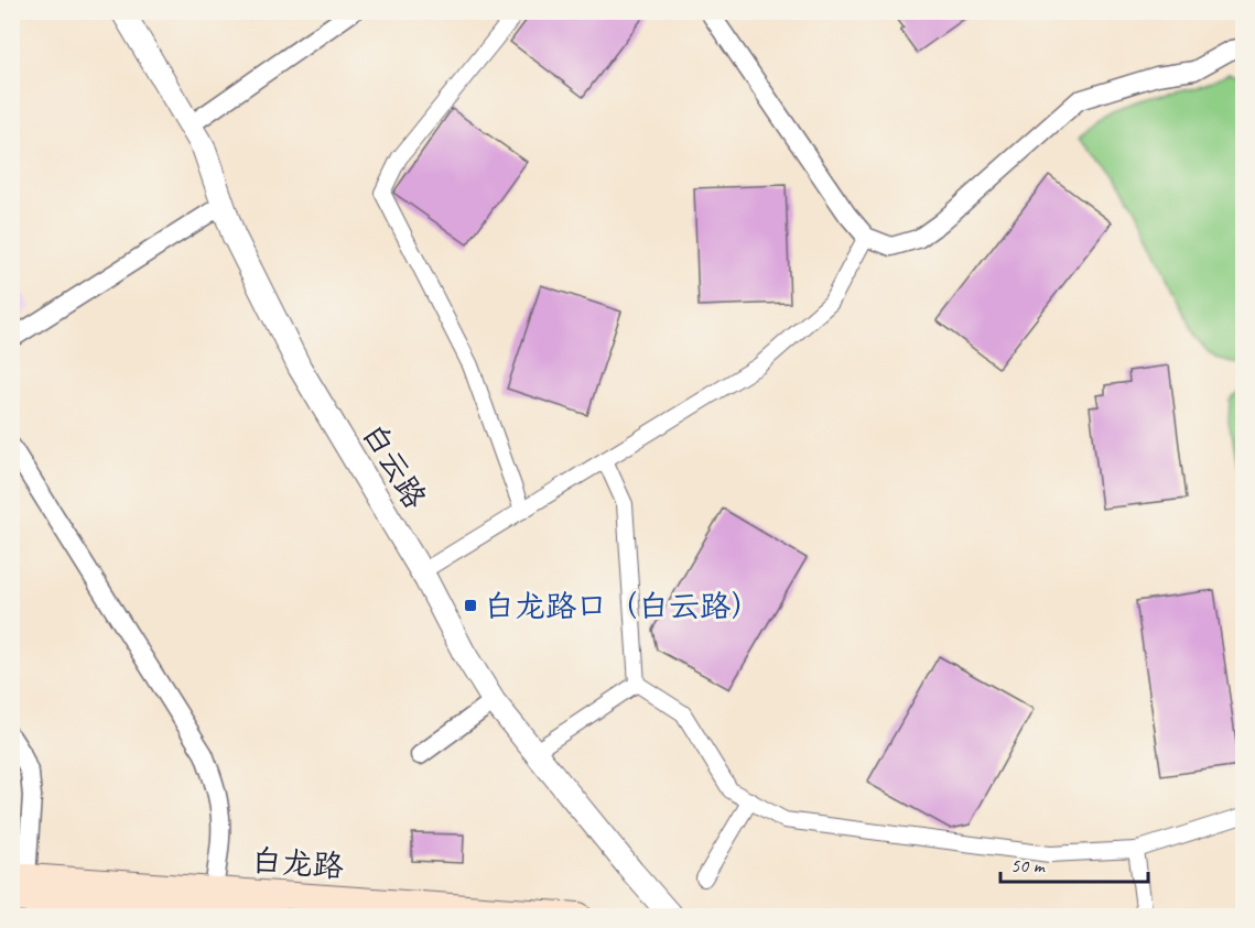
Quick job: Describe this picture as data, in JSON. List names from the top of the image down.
{
  "streets": {
    "main road": ["白龙路"],
    "street": ["白云路"]
  },
  "places": {
    "transit": ["白龙路口（白云路）"]
  },
  "scale_bar": "50 m"
}
